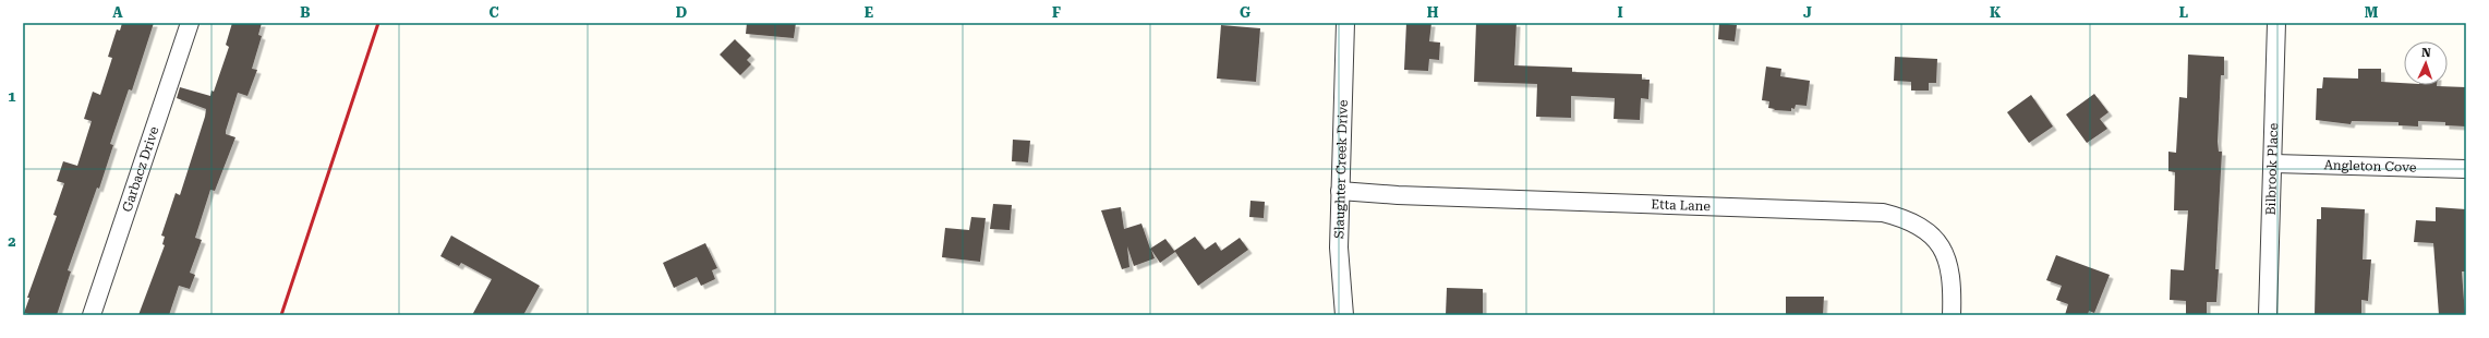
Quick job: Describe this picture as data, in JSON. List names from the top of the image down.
{
  "streets": {
    "street": [
      "Angleton Cove",
      "Garbacz Drive",
      "Slaughter Creek Drive",
      "Bilbrook Place",
      "Etta Lane"
    ]
  },
  "crossings": [
    ["Angleton Cove", "Bilbrook Place"],
    ["Slaughter Creek Drive", "Etta Lane"]
  ],
  "north": "top",
  "grid": {
    "columns": [
      "A",
      "B",
      "C",
      "D",
      "E",
      "F",
      "G",
      "H",
      "I",
      "J",
      "K",
      "L",
      "M"
    ],
    "rows": ["1", "2"]
  }
}
